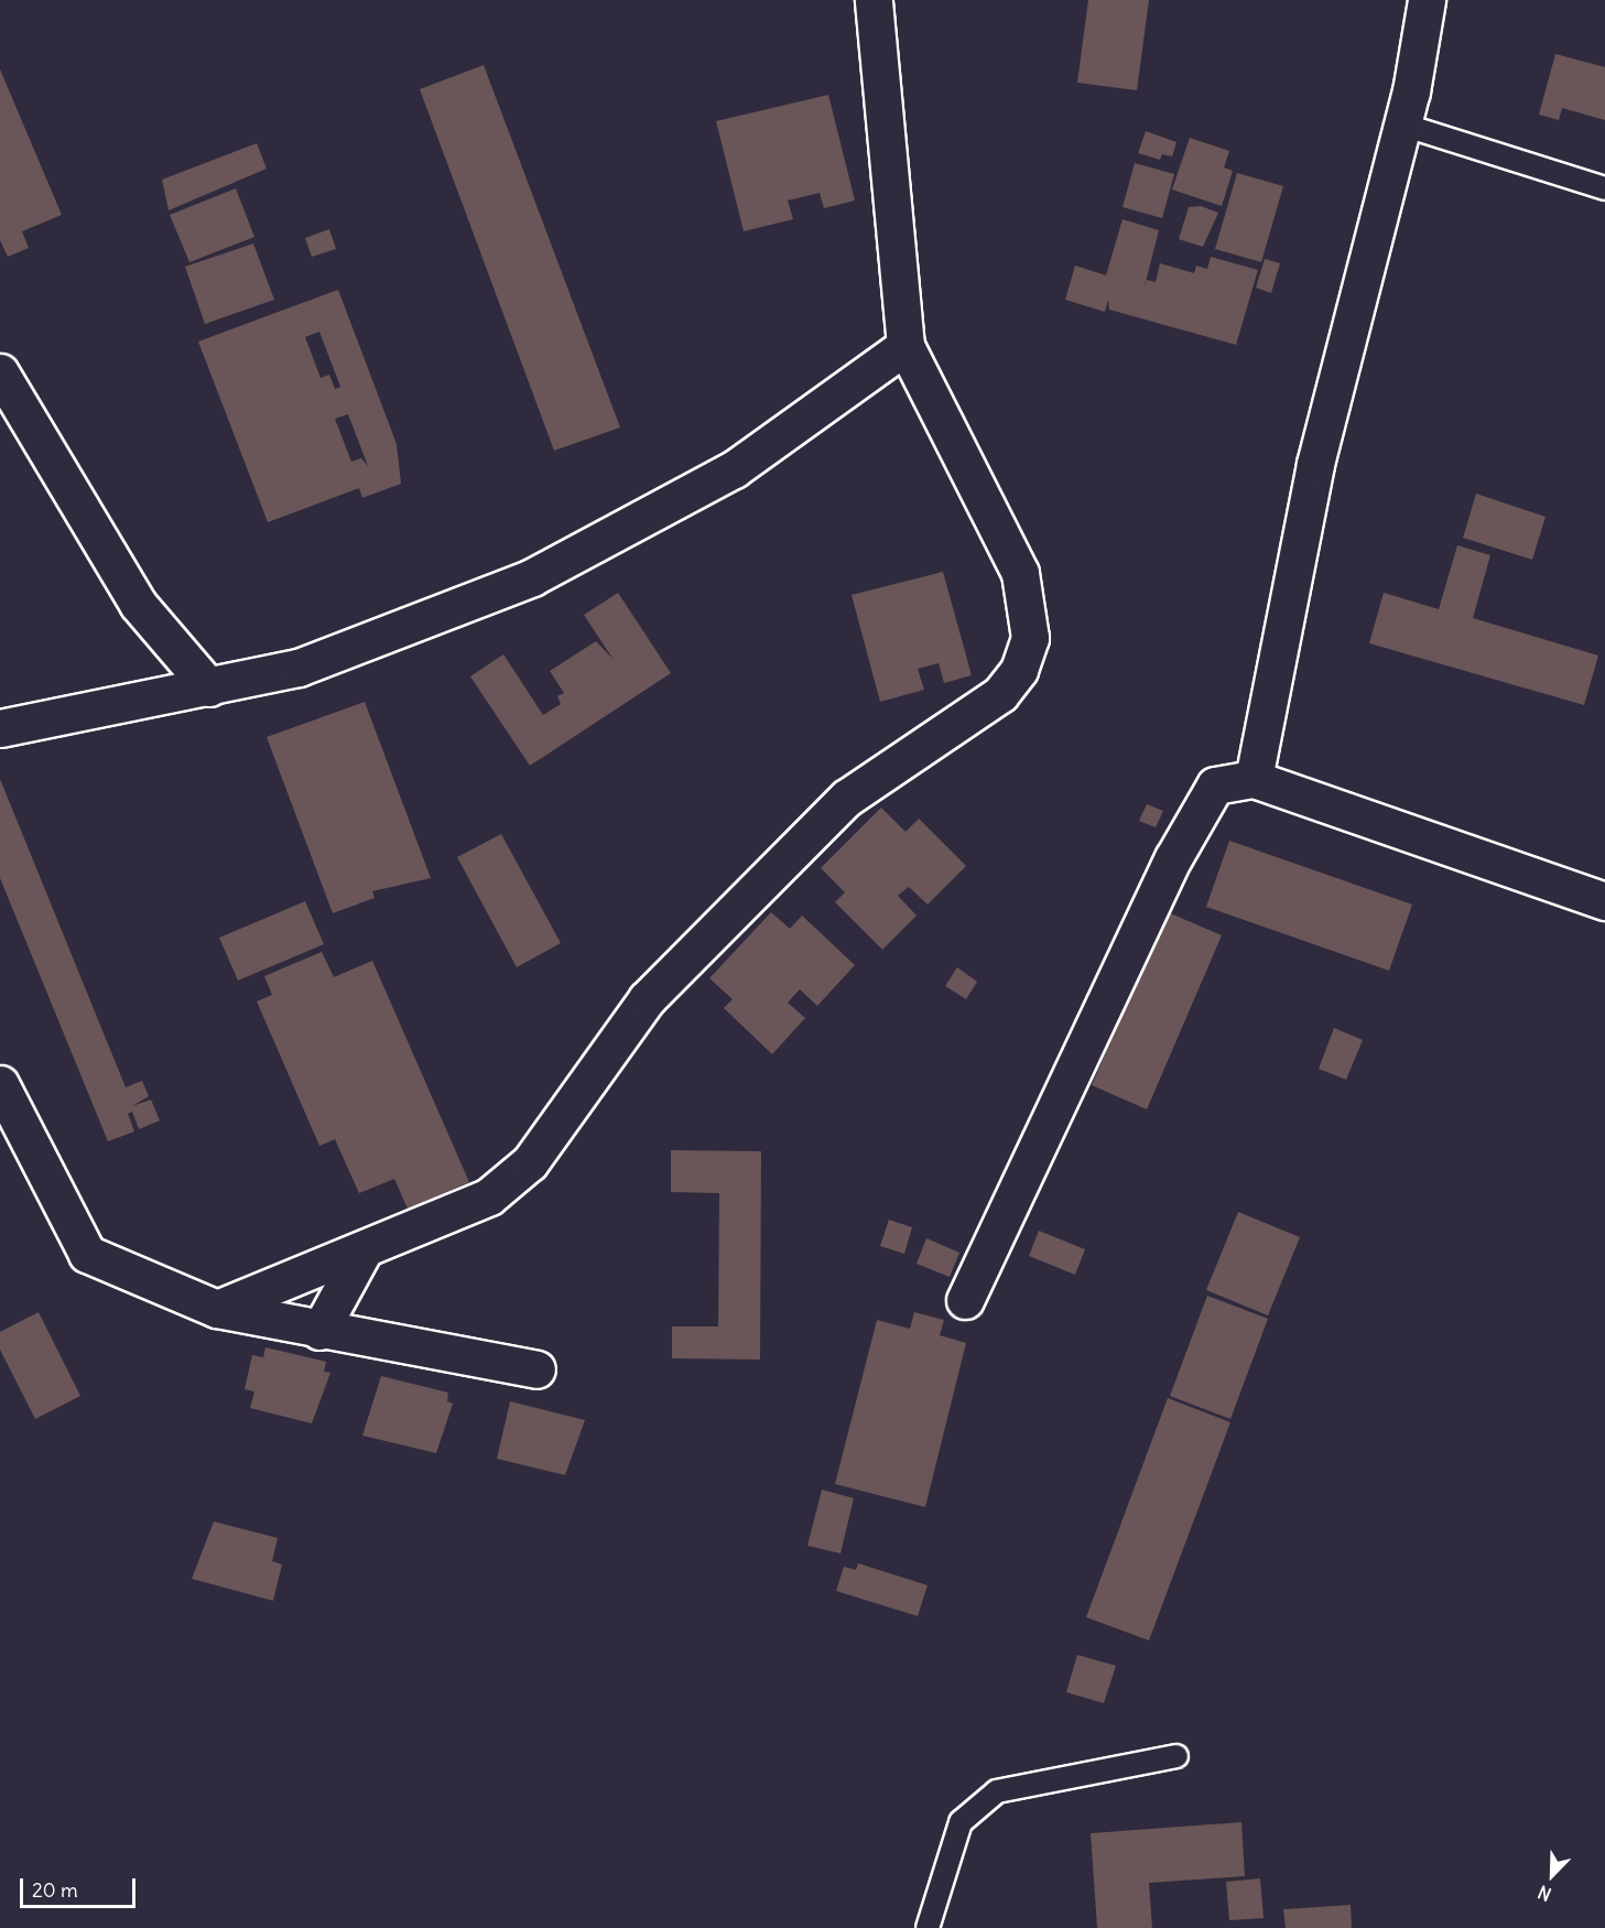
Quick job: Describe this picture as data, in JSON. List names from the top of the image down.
{
  "scale_bar": "20 m",
  "north": "bottom left"
}
